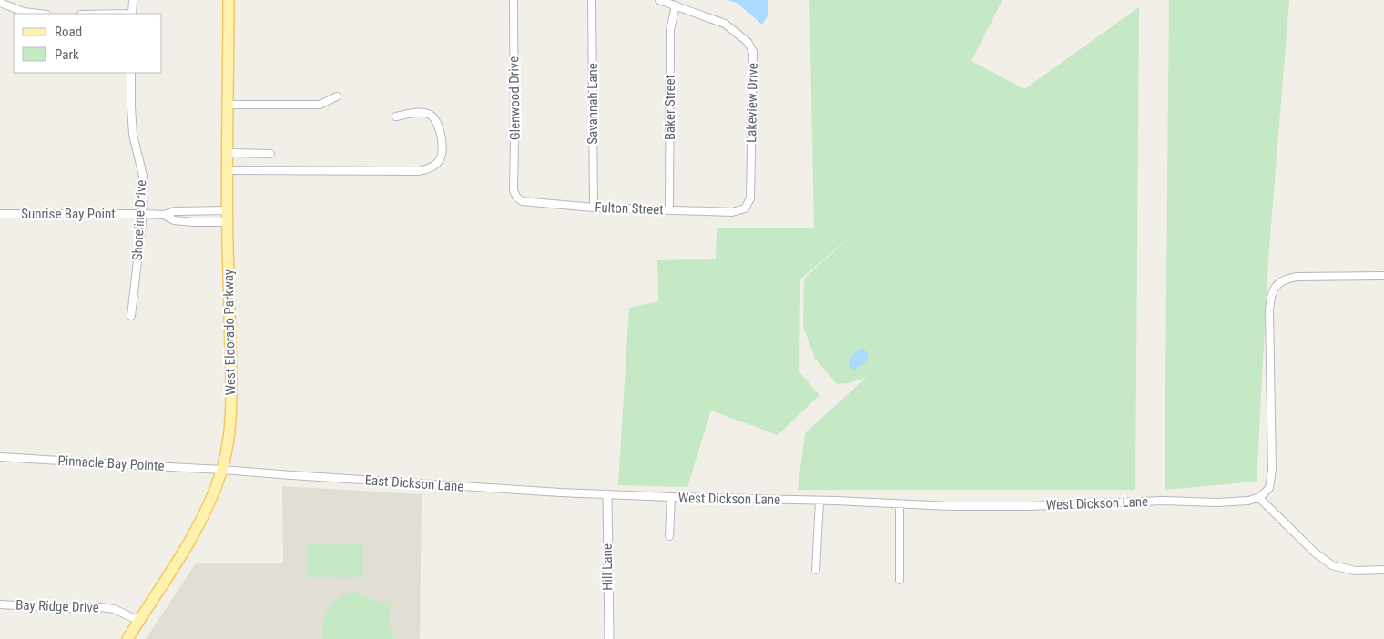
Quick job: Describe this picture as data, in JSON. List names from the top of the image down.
{
  "streets": {
    "main road": ["West Eldorado Parkway"],
    "street": [
      "Glenwood Drive",
      "Lakeview Drive",
      "Savannah Lane",
      "Baker Street",
      "Fulton Street",
      "Sunrise Bay Point",
      "Shoreline Drive",
      "Pinnacle Bay Pointe",
      "East Dickson Lane",
      "West Dickson Lane",
      "Hill Lane",
      "Bay Ridge Drive"
    ]
  },
  "crossings": [
    ["Glenwood Drive", "Fulton Street"],
    ["Lakeview Drive", "Baker Street"],
    ["Lakeview Drive", "Fulton Street"],
    ["Savannah Lane", "Fulton Street"],
    ["Baker Street", "Fulton Street"],
    ["Sunrise Bay Point", "Shoreline Drive"],
    ["Sunrise Bay Point", "West Eldorado Parkway"],
    ["West Eldorado Parkway", "Pinnacle Bay Pointe"],
    ["West Eldorado Parkway", "East Dickson Lane"],
    ["West Eldorado Parkway", "Bay Ridge Drive"],
    ["Pinnacle Bay Pointe", "East Dickson Lane"],
    ["East Dickson Lane", "West Dickson Lane"],
    ["East Dickson Lane", "Hill Lane"],
    ["West Dickson Lane", "Hill Lane"]
  ],
  "legend": ["Road", "Park"]
}
